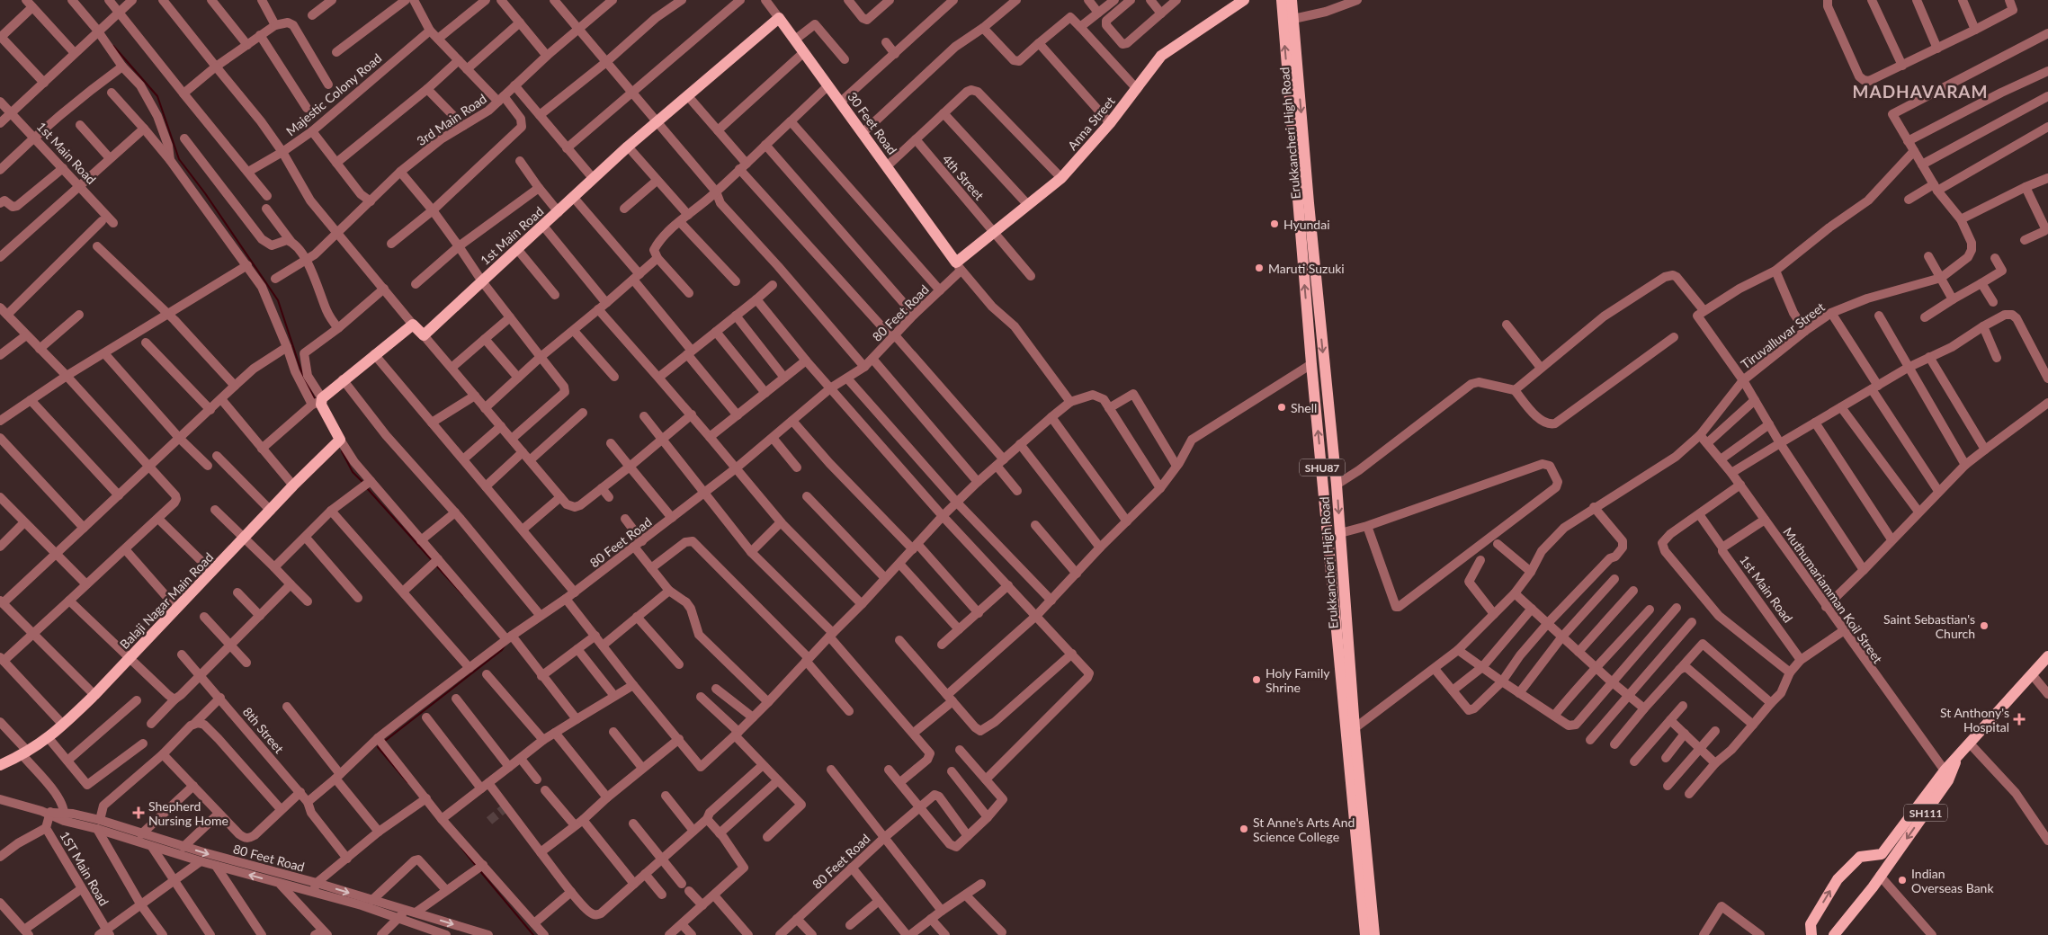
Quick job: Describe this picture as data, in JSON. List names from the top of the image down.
{
  "streets": {
    "main road": [
      "30 Feet Road",
      "Anna Street",
      "Erukkancheri High Road",
      "1st Main Road",
      "SHU87",
      "Balaji Nagar Main Road",
      "SH111"
    ],
    "street": [
      "Majestic Colony Road",
      "3rd Main Road",
      "4th Street",
      "80 Feet Road",
      "Tiruvalluvar Street",
      "Muthumariamman Koil Street",
      "8th Street",
      "1ST Main Road"
    ]
  },
  "crossings": [
    ["30 Feet Road", "Anna Street"],
    ["30 Feet Road", "1st Main Road"],
    ["30 Feet Road", "80 Feet Road"],
    ["Anna Street", "4th Street"],
    ["Anna Street", "80 Feet Road"],
    ["Erukkancheri High Road", "Tiruvalluvar Street"],
    ["Erukkancheri High Road", "SHU87"],
    ["80 Feet Road", "8th Street"],
    ["80 Feet Road", "1ST Main Road"],
    ["Tiruvalluvar Street", "Muthumariamman Koil Street"],
    ["Muthumariamman Koil Street", "SH111"]
  ],
  "districts": ["MADHAVARAM"],
  "places": {
    "other": [
      "Hyundai",
      "Maruti Suzuki",
      "Shell",
      "Saint Sebastian's Church",
      "Holy Family Shrine",
      "St Anne's Arts And Science College",
      "Indian Overseas Bank"
    ],
    "health": ["St Anthony's Hospital", "Shepherd Nursing Home"]
  }
}
